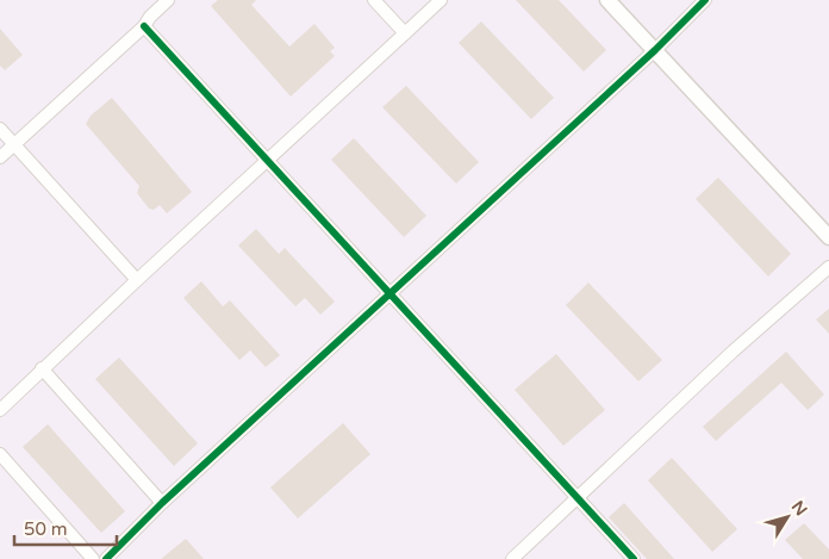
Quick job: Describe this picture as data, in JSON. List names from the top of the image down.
{
  "scale_bar": "50 m",
  "north": "top right"
}
